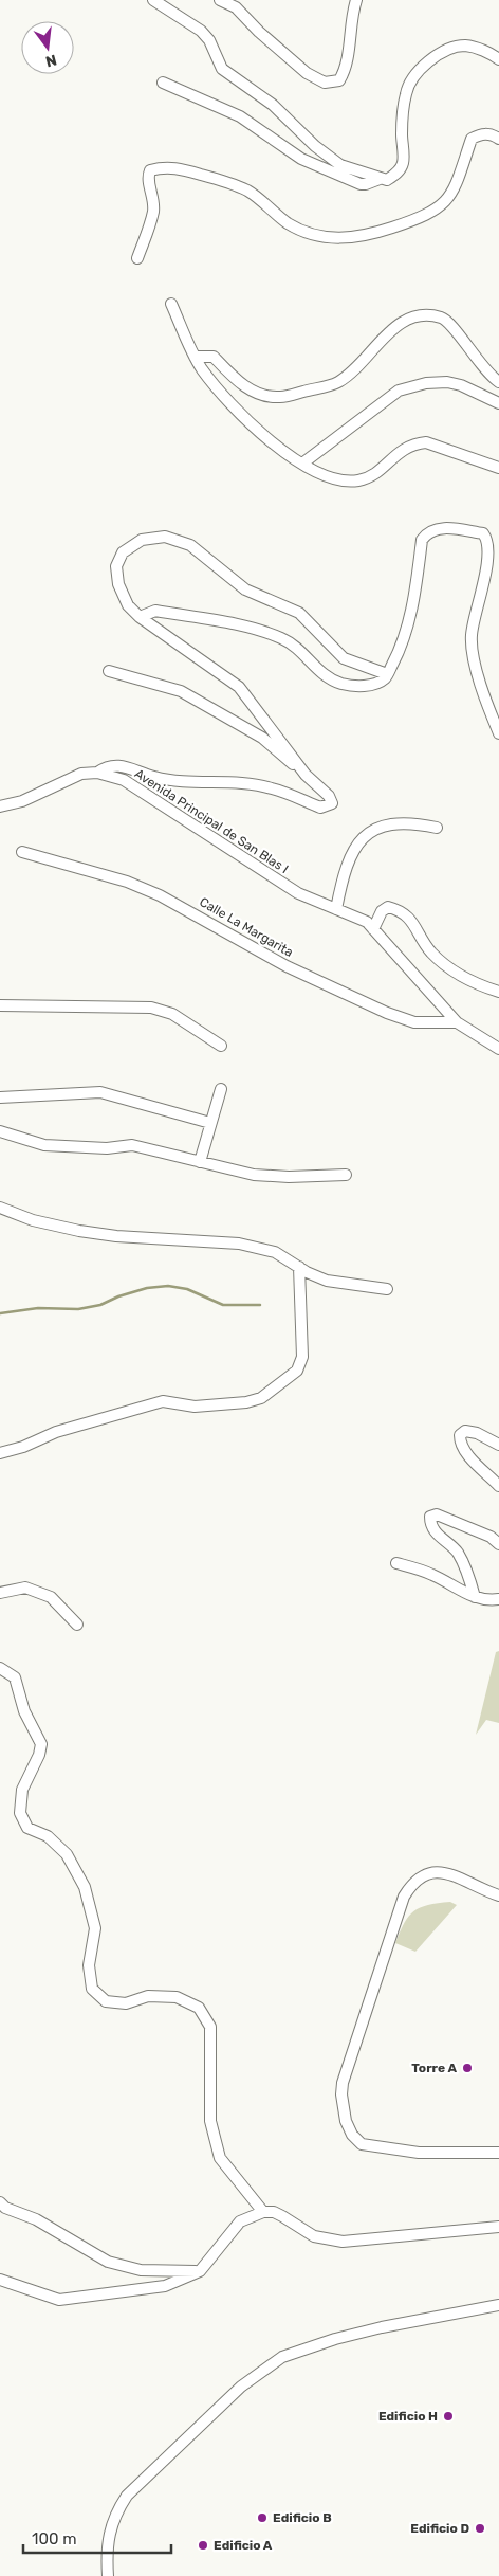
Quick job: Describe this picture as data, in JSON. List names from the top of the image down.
{
  "streets": {
    "street": ["Avenida Principal de San Blas I", "Calle La Margarita"]
  },
  "crossings": [
    ["Avenida Principal de San Blas I", "Calle La Margarita"]
  ],
  "places": [
    "Torre A",
    "Edificio H",
    "Edificio B",
    "Edificio D",
    "Edificio A"
  ],
  "scale_bar": "100 m",
  "north": "bottom"
}
